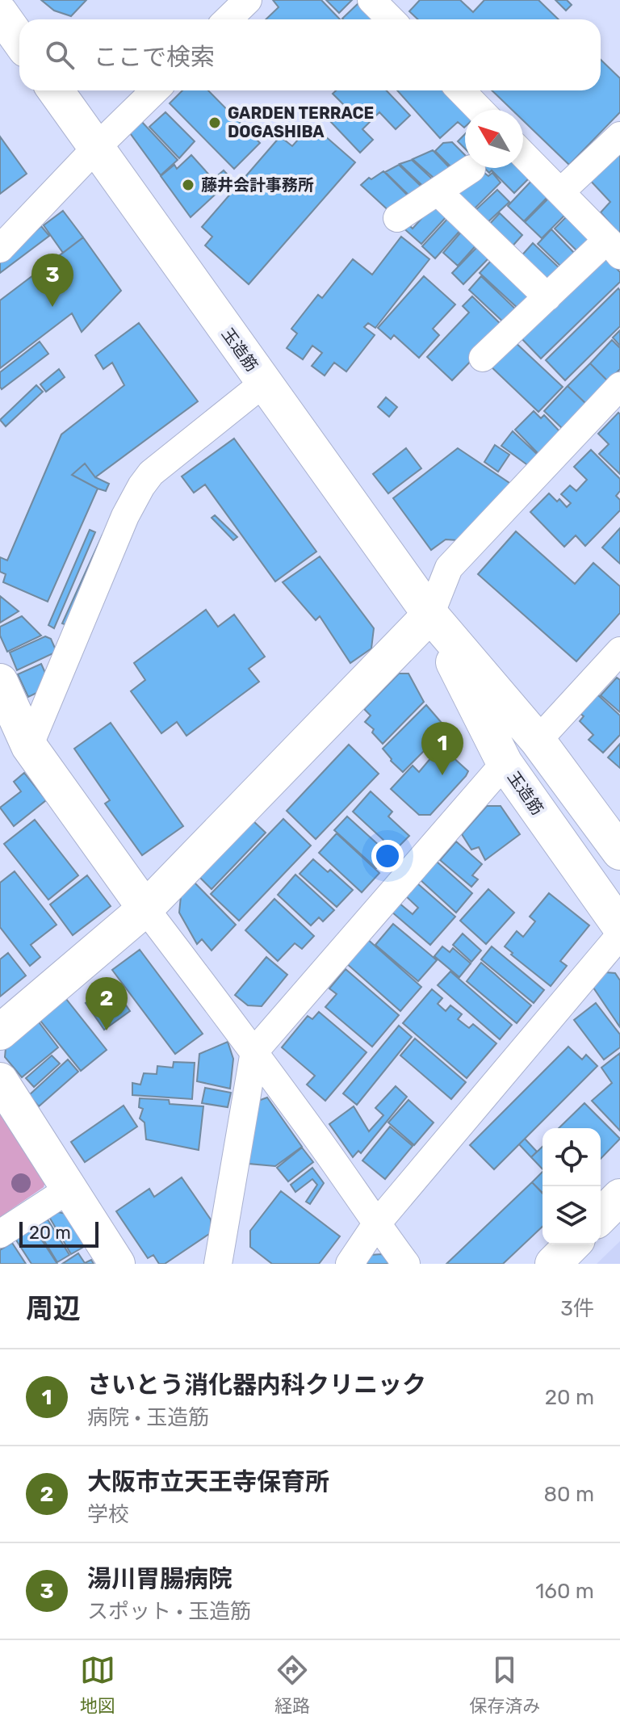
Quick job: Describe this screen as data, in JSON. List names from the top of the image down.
{
  "streets": {
    "street": ["玉造筋"]
  },
  "places": ["GARDEN TERRACE DOGASHIBA", "藤井会計事務所"],
  "scale_bar": "20 m",
  "north": "top left",
  "page": {
    "search": "ここで検索",
    "pins": ["3", "1", "2"],
    "scale": "20 m",
    "heading": ["周辺", "3件"],
    "list": [
      {
        "mark": "1",
        "name": "さいとう消化器内科クリニック",
        "note": "病院 · 玉造筋",
        "value": "20 m"
      },
      {
        "mark": "2",
        "name": "大阪市立天王寺保育所",
        "note": "学校",
        "value": "80 m"
      },
      {
        "mark": "3",
        "name": "湯川胃腸病院",
        "note": "スポット · 玉造筋",
        "value": "160 m"
      }
    ],
    "nav": ["地図", "経路", "保存済み"]
  }
}
